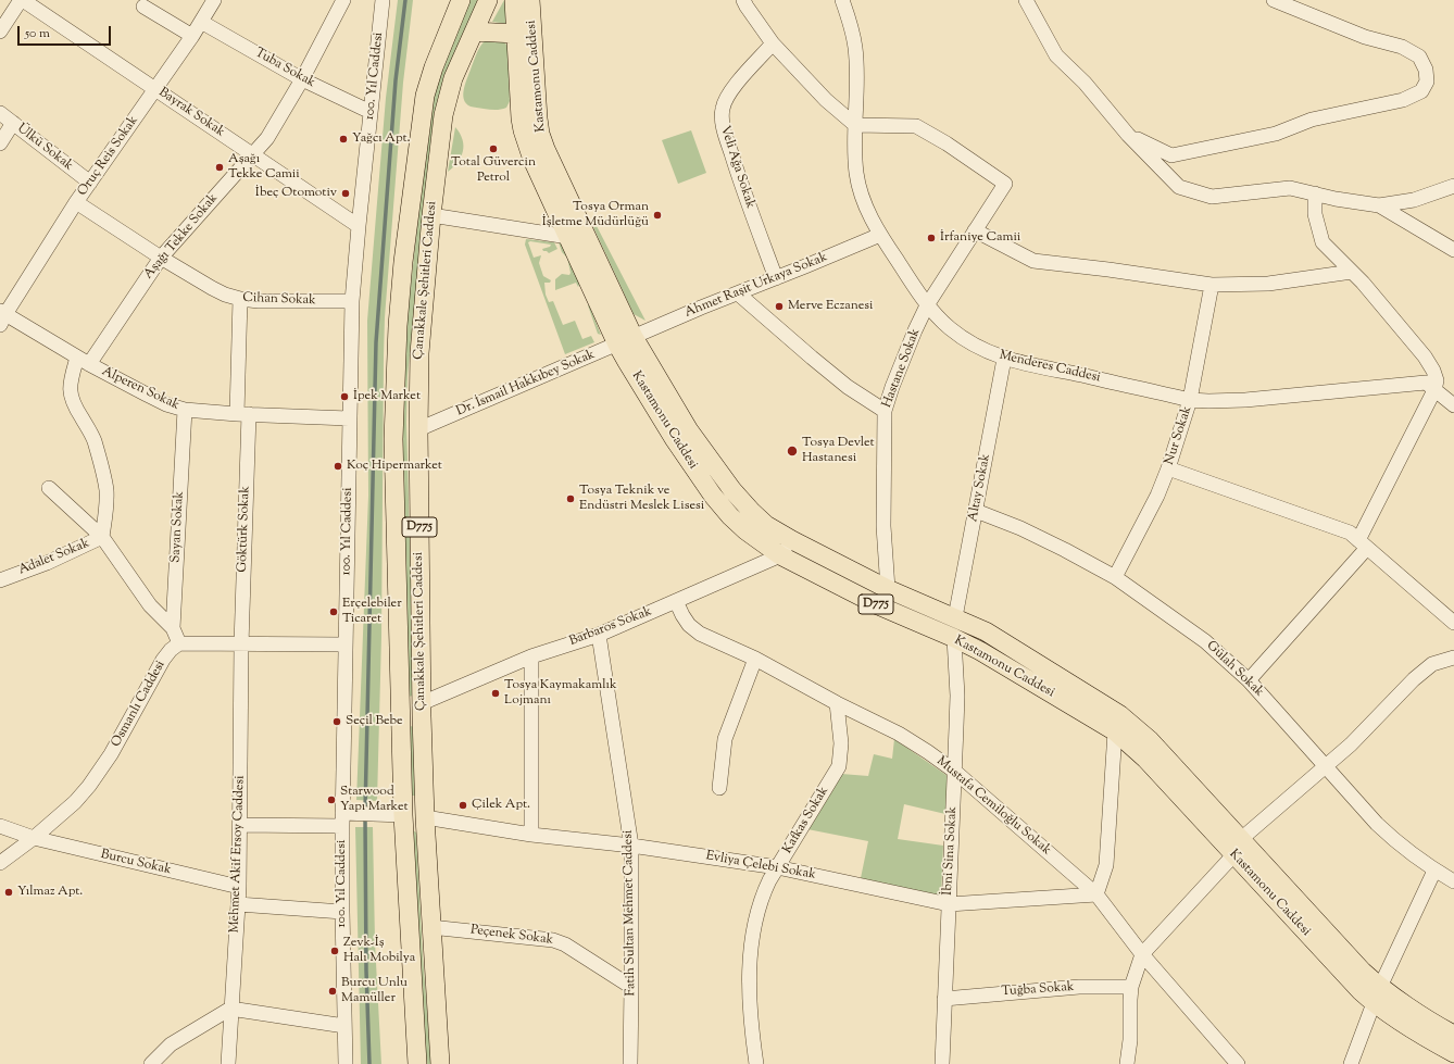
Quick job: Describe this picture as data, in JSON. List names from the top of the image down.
{
  "streets": {
    "main road": ["Kastamonu Caddesi", "Çanakkale Şehitleri Caddesi", "D775"],
    "street": [
      "Tuba Sokak",
      "100. Yıl Caddesi",
      "Bayrak Sokak",
      "Ülkü Sokak",
      "Oruç Reis Sokak",
      "Veli Ağa Sokak",
      "Aşağı Tekke Sokak",
      "Ahmet Raşit Urkaya Sokak",
      "Cihan Sokak",
      "Menderes Caddesi",
      "Hastane Sokak",
      "Dr. İsmail Hakkıbey Sokak",
      "Alperen Sokak",
      "Nur Sokak",
      "Altay Sokak",
      "Sayan Sokak",
      "Göktürk Sokak",
      "Adalet Sokak",
      "Barbaros Sokak",
      "Gülah Sokak",
      "Osmanlı Caddesi",
      "Mustafa Cemiloğlu Sokak",
      "Kafkas Sokak",
      "İbni Sina Sokak",
      "Mehmet Akif Ersoy Caddesi",
      "Burcu Sokak",
      "Evliya Çelebi Sokak",
      "Fatih Sultan Mehmet Caddesi",
      "Peçenek Sokak",
      "Tuğba Sokak"
    ]
  },
  "crossings": [
    ["Tuba Sokak", "100. Yıl Caddesi"],
    ["Tuba Sokak", "Oruç Reis Sokak"],
    ["Tuba Sokak", "Aşağı Tekke Sokak"],
    ["100. Yıl Caddesi", "Bayrak Sokak"],
    ["100. Yıl Caddesi", "Cihan Sokak"],
    ["100. Yıl Caddesi", "Alperen Sokak"],
    ["Kastamonu Caddesi", "Ahmet Raşit Urkaya Sokak"],
    ["Kastamonu Caddesi", "Hastane Sokak"],
    ["Kastamonu Caddesi", "Dr. İsmail Hakkıbey Sokak"],
    ["Kastamonu Caddesi", "Altay Sokak"],
    ["Kastamonu Caddesi", "Barbaros Sokak"],
    ["Kastamonu Caddesi", "İbni Sina Sokak"],
    ["Bayrak Sokak", "Oruç Reis Sokak"],
    ["Bayrak Sokak", "Aşağı Tekke Sokak"],
    ["Ülkü Sokak", "Oruç Reis Sokak"],
    ["Oruç Reis Sokak", "Cihan Sokak"],
    ["Oruç Reis Sokak", "Alperen Sokak"],
    ["Veli Ağa Sokak", "Ahmet Raşit Urkaya Sokak"],
    ["Aşağı Tekke Sokak", "Cihan Sokak"],
    ["Aşağı Tekke Sokak", "Alperen Sokak"],
    ["Aşağı Tekke Sokak", "Adalet Sokak"],
    ["Çanakkale Şehitleri Caddesi", "Dr. İsmail Hakkıbey Sokak"],
    ["Çanakkale Şehitleri Caddesi", "Barbaros Sokak"],
    ["Çanakkale Şehitleri Caddesi", "Evliya Çelebi Sokak"],
    ["Çanakkale Şehitleri Caddesi", "Peçenek Sokak"],
    ["Ahmet Raşit Urkaya Sokak", "Menderes Caddesi"],
    ["Ahmet Raşit Urkaya Sokak", "Dr. İsmail Hakkıbey Sokak"],
    ["Cihan Sokak", "Göktürk Sokak"],
    ["Menderes Caddesi", "Hastane Sokak"],
    ["Menderes Caddesi", "Nur Sokak"],
    ["Menderes Caddesi", "Altay Sokak"],
    ["Alperen Sokak", "Sayan Sokak"],
    ["Alperen Sokak", "Göktürk Sokak"],
    ["Alperen Sokak", "Adalet Sokak"],
    ["Nur Sokak", "Gülah Sokak"],
    ["Altay Sokak", "Gülah Sokak"],
    ["Sayan Sokak", "Osmanlı Caddesi"],
    ["Göktürk Sokak", "Mehmet Akif Ersoy Caddesi"],
    ["Barbaros Sokak", "Mustafa Cemiloğlu Sokak"],
    ["Barbaros Sokak", "Fatih Sultan Mehmet Caddesi"],
    ["Osmanlı Caddesi", "Burcu Sokak"],
    ["Mustafa Cemiloğlu Sokak", "Kafkas Sokak"],
    ["Mustafa Cemiloğlu Sokak", "İbni Sina Sokak"],
    ["Mustafa Cemiloğlu Sokak", "Evliya Çelebi Sokak"],
    ["Kafkas Sokak", "Evliya Çelebi Sokak"],
    ["İbni Sina Sokak", "Evliya Çelebi Sokak"],
    ["İbni Sina Sokak", "Tuğba Sokak"],
    ["Mehmet Akif Ersoy Caddesi", "Burcu Sokak"],
    ["Evliya Çelebi Sokak", "Fatih Sultan Mehmet Caddesi"],
    ["Fatih Sultan Mehmet Caddesi", "Peçenek Sokak"]
  ],
  "places": [
    "Yağcı Apt.",
    "Total Güvercin Petrol",
    "Aşağı Tekke Camii",
    "İbeç Otomotiv",
    "Tosya Orman İşletme Müdürlüğü",
    "İrfaniye Camii",
    "Merve Eczanesi",
    "İpek Market",
    "Tosya Devlet Hastanesi",
    "Koç Hipermarket",
    "Tosya Teknik ve Endüstri Meslek Lisesi",
    "Erçelebiler Ticaret",
    "Tosya Kaymakamlık Lojmanı",
    "Seçil Bebe",
    "Starwood Yapı Market",
    "Çilek Apt.",
    "Yılmaz Apt.",
    "Zevk-İş Halı Mobilya",
    "Burcu Unlu Mamüller"
  ],
  "scale_bar": "50 m"
}
